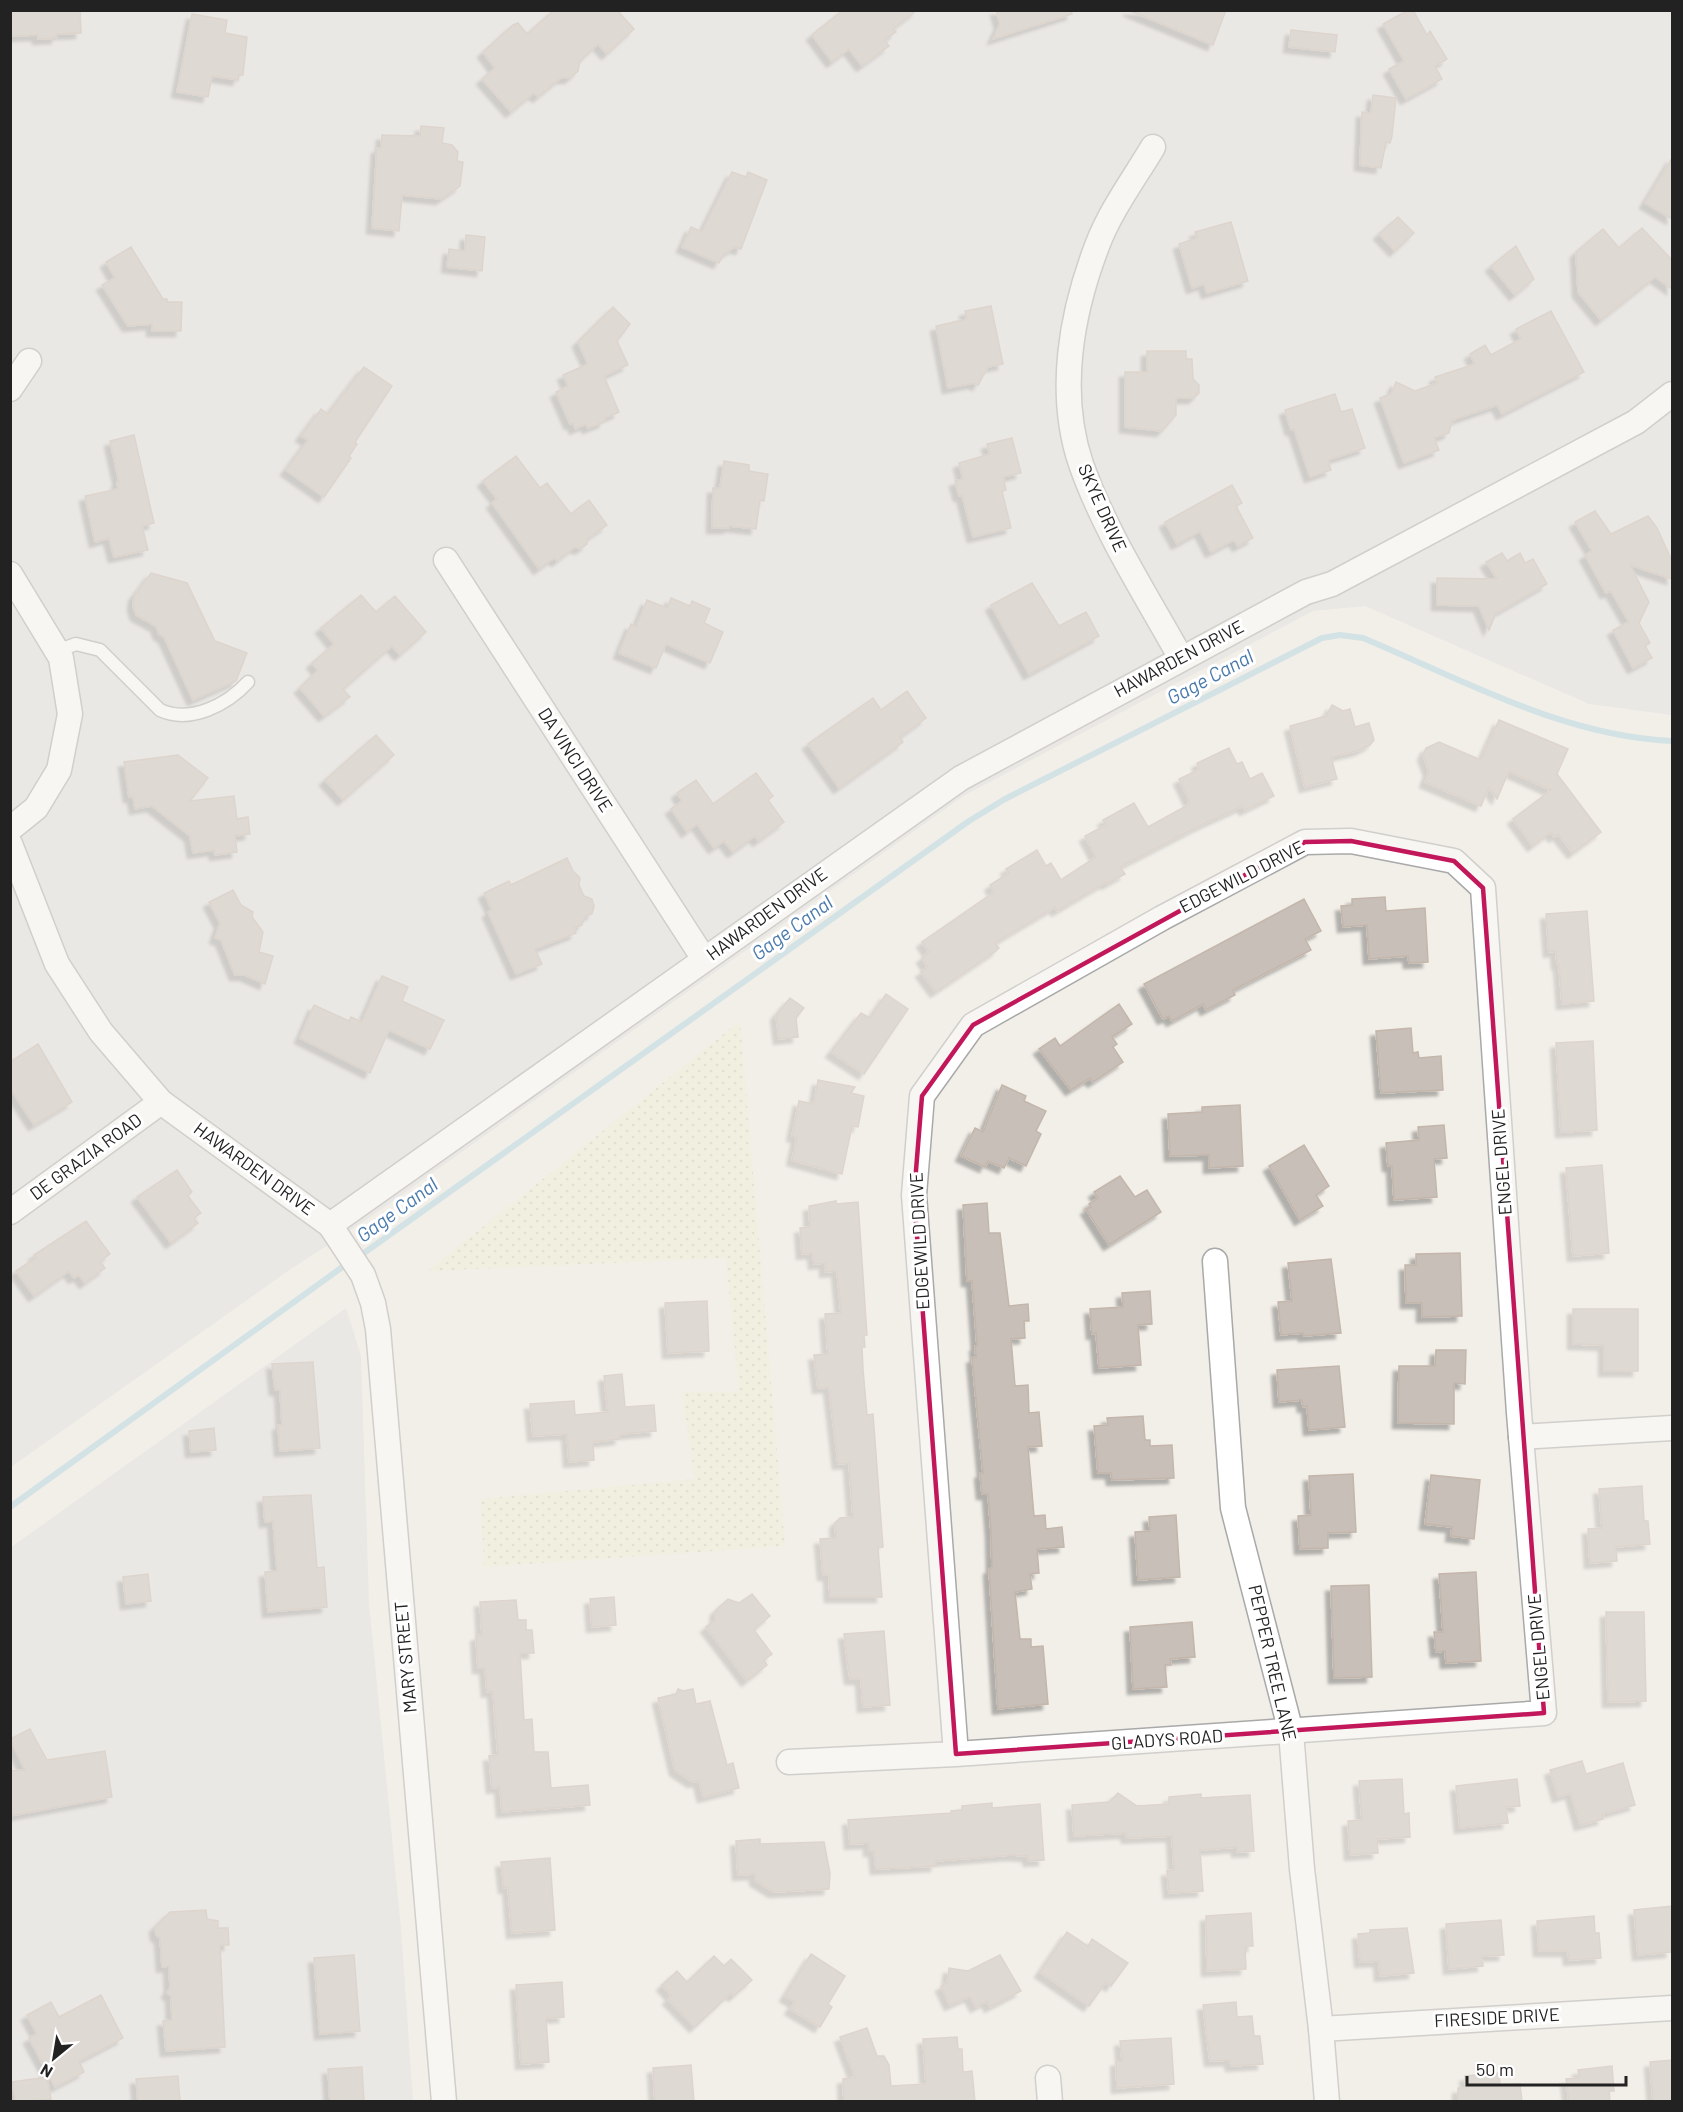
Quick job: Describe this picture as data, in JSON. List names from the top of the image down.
{
  "streets": {
    "street": [
      "SKYE DRIVE",
      "HAWARDEN DRIVE",
      "DA VINCI DRIVE",
      "EDGEWILD DRIVE",
      "DE GRAZIA ROAD",
      "ENGEL DRIVE",
      "MARY STREET",
      "PEPPER TREE LANE",
      "GLADYS ROAD",
      "FIRESIDE DRIVE"
    ]
  },
  "crossings": [
    ["SKYE DRIVE", "HAWARDEN DRIVE"],
    ["HAWARDEN DRIVE", "DA VINCI DRIVE"],
    ["HAWARDEN DRIVE", "DE GRAZIA ROAD"],
    ["HAWARDEN DRIVE", "MARY STREET"],
    ["EDGEWILD DRIVE", "ENGEL DRIVE"],
    ["EDGEWILD DRIVE", "GLADYS ROAD"],
    ["ENGEL DRIVE", "GLADYS ROAD"],
    ["PEPPER TREE LANE", "GLADYS ROAD"],
    ["PEPPER TREE LANE", "FIRESIDE DRIVE"]
  ],
  "water": ["Gage Canal"],
  "scale_bar": "50 m",
  "north": "bottom left"
}
